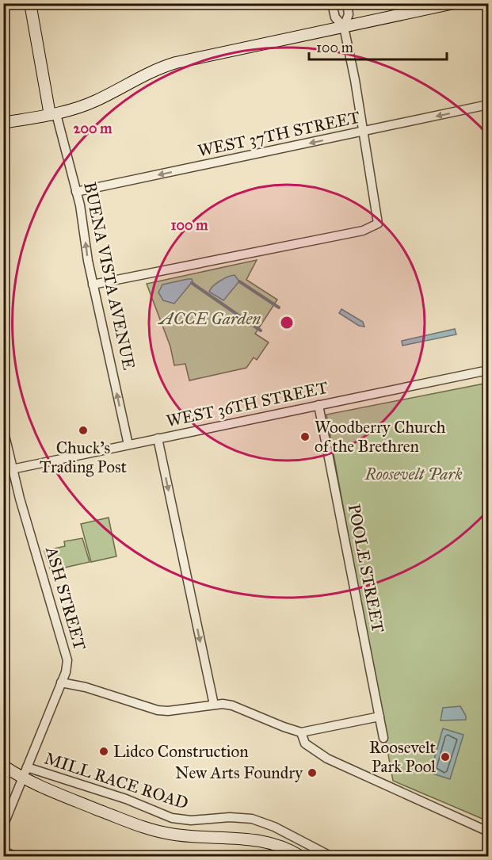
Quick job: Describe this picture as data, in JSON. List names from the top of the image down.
{
  "streets": {
    "street": [
      "WEST 37TH STREET",
      "BUENA VISTA AVENUE",
      "WEST 36TH STREET",
      "POOLE STREET",
      "ASH STREET",
      "MILL RACE ROAD"
    ]
  },
  "crossings": [
    ["WEST 37TH STREET", "BUENA VISTA AVENUE"],
    ["BUENA VISTA AVENUE", "WEST 36TH STREET"],
    ["WEST 36TH STREET", "POOLE STREET"],
    ["WEST 36TH STREET", "ASH STREET"],
    ["ASH STREET", "MILL RACE ROAD"]
  ],
  "one_way": ["WEST 37TH STREET", "BUENA VISTA AVENUE"],
  "parks": ["ACCE Garden", "Roosevelt Park"],
  "places": [
    "Chuck's Trading Post",
    "Woodberry Church of the Brethren",
    "Lidco Construction",
    "Roosevelt Park Pool",
    "New Arts Foundry"
  ],
  "scale_bar": "100 m",
  "rings": ["200 m", "100 m"]
}
